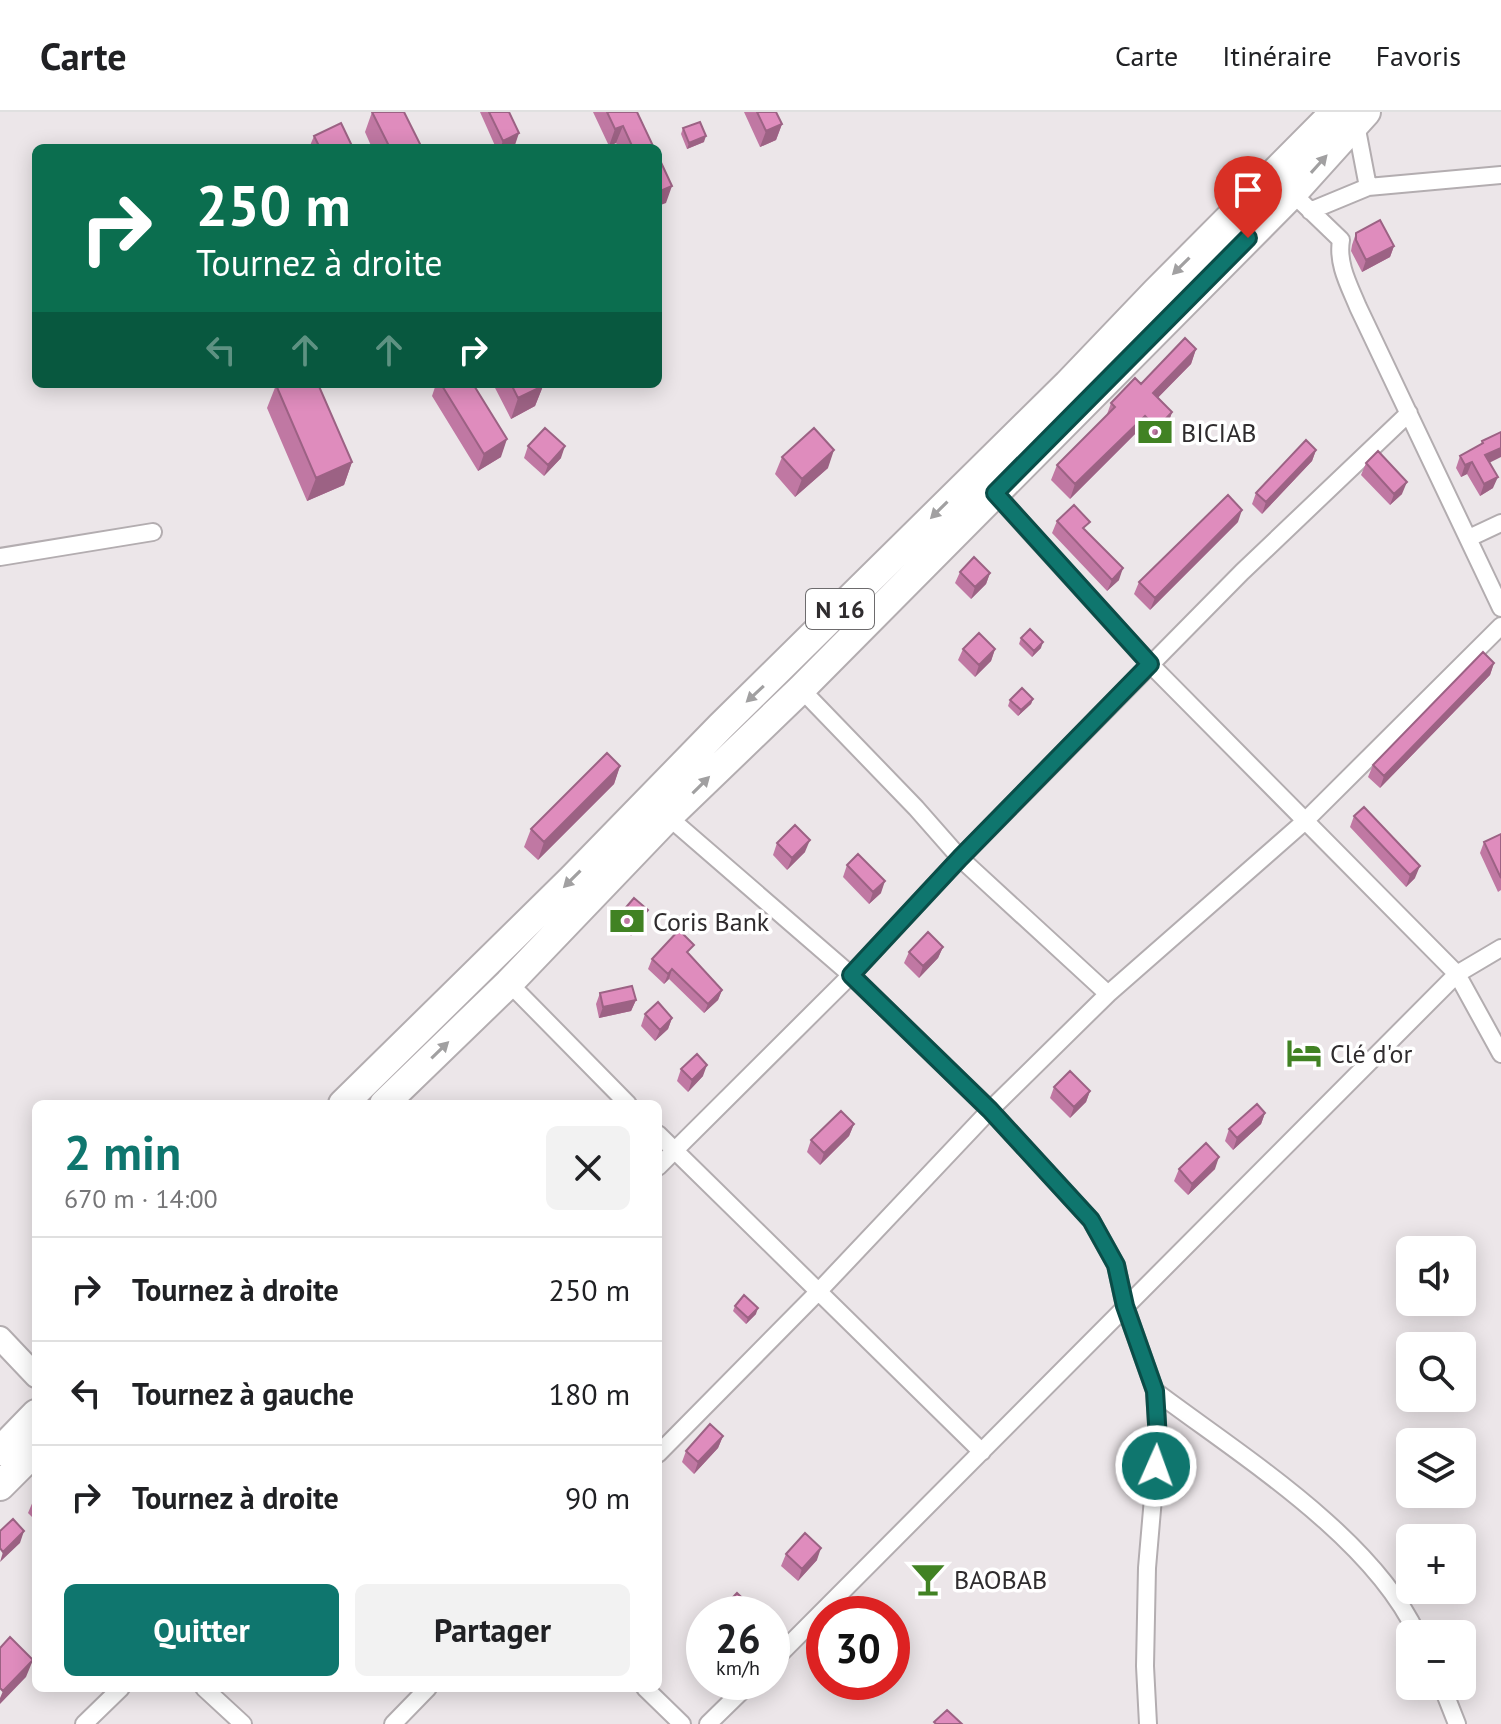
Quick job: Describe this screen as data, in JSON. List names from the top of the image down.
{
  "streets": {
    "highway": ["N 16"]
  },
  "places": {
    "bank": ["BICIAB", "Coris Bank"],
    "hotel": ["Clé d'or"],
    "bar": ["BAOBAB"]
  },
  "page": {
    "header": "Carte",
    "nav": ["Carte", "Itinéraire", "Favoris"],
    "turn": ["250 m", "Tournez à droite"],
    "heading": ["2 min", "670 m · 14:00"],
    "map_buttons": ["+", "−"],
    "list": [
      {
        "name": "Tournez à droite",
        "value": "250 m"
      },
      {
        "name": "Tournez à gauche",
        "value": "180 m"
      },
      {
        "name": "Tournez à droite",
        "value": "90 m"
      }
    ],
    "buttons": ["Quitter", "Partager"],
    "speed": "26 km/h",
    "limit": "30"
  }
}
